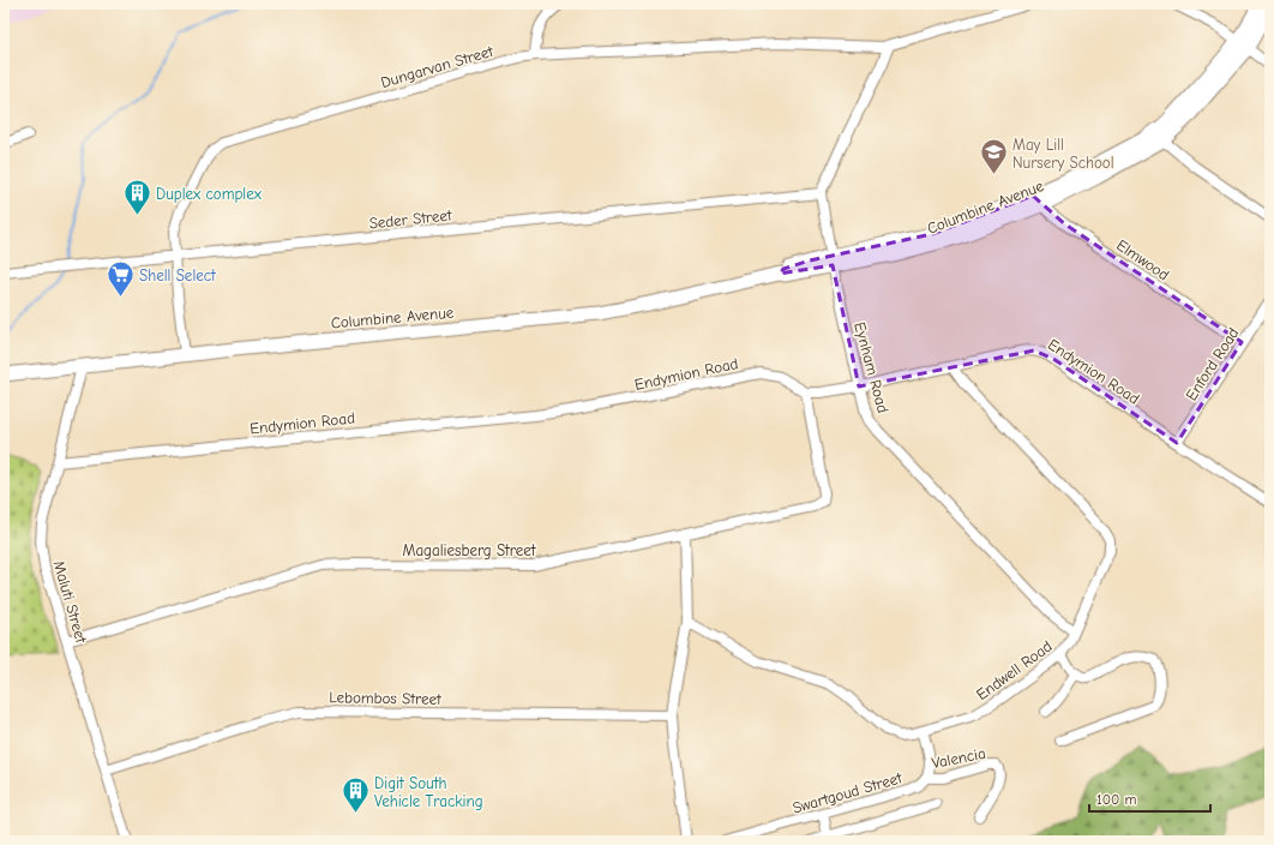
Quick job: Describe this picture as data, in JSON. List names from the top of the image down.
{
  "streets": {
    "main road": ["Columbine Avenue"],
    "street": [
      "Dungarvan Street",
      "Seder Street",
      "Elmwood",
      "Enford Road",
      "Eynham Road",
      "Endymion Road",
      "Magaliesberg Street",
      "Maluti Street",
      "Endwell Road",
      "Lebombos Street",
      "Valencia",
      "Swartgoud Street"
    ]
  },
  "crossings": [
    ["Dungarvan Street", "Columbine Avenue"],
    ["Dungarvan Street", "Seder Street"],
    ["Columbine Avenue", "Elmwood"],
    ["Columbine Avenue", "Eynham Road"],
    ["Columbine Avenue", "Maluti Street"],
    ["Seder Street", "Eynham Road"],
    ["Elmwood", "Enford Road"],
    ["Enford Road", "Endymion Road"],
    ["Eynham Road", "Endymion Road"],
    ["Eynham Road", "Endwell Road"],
    ["Endymion Road", "Magaliesberg Street"],
    ["Endymion Road", "Maluti Street"],
    ["Endymion Road", "Endwell Road"],
    ["Magaliesberg Street", "Maluti Street"],
    ["Maluti Street", "Lebombos Street"],
    ["Valencia", "Swartgoud Street"]
  ],
  "places": {
    "school or university": ["May Lill Nursery School"],
    "building": ["Duplex complex", "Digit South Vehicle Tracking"],
    "supermarket": ["Shell Select"]
  },
  "scale_bar": "100 m"
}
